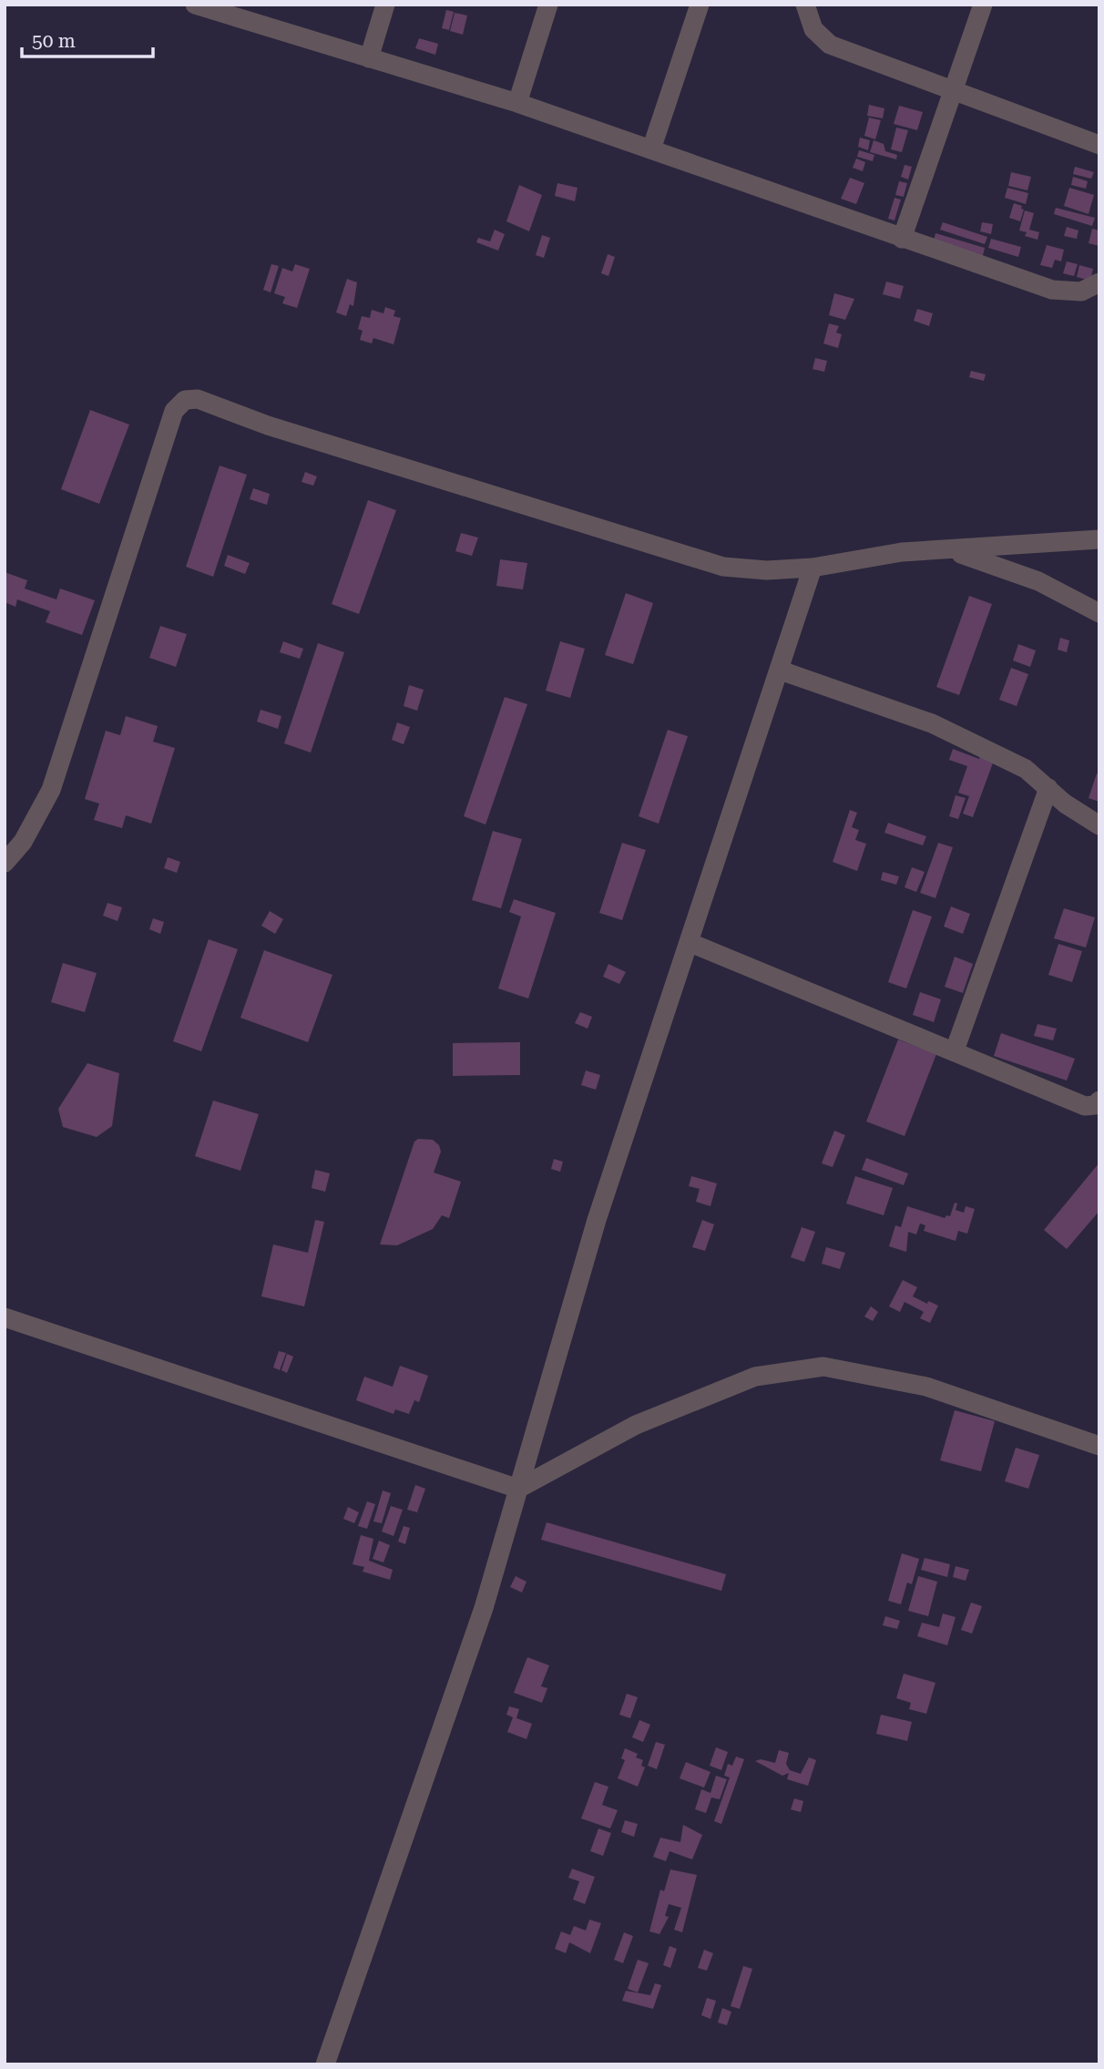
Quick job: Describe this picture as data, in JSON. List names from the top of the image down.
{
  "scale_bar": "50 m"
}
